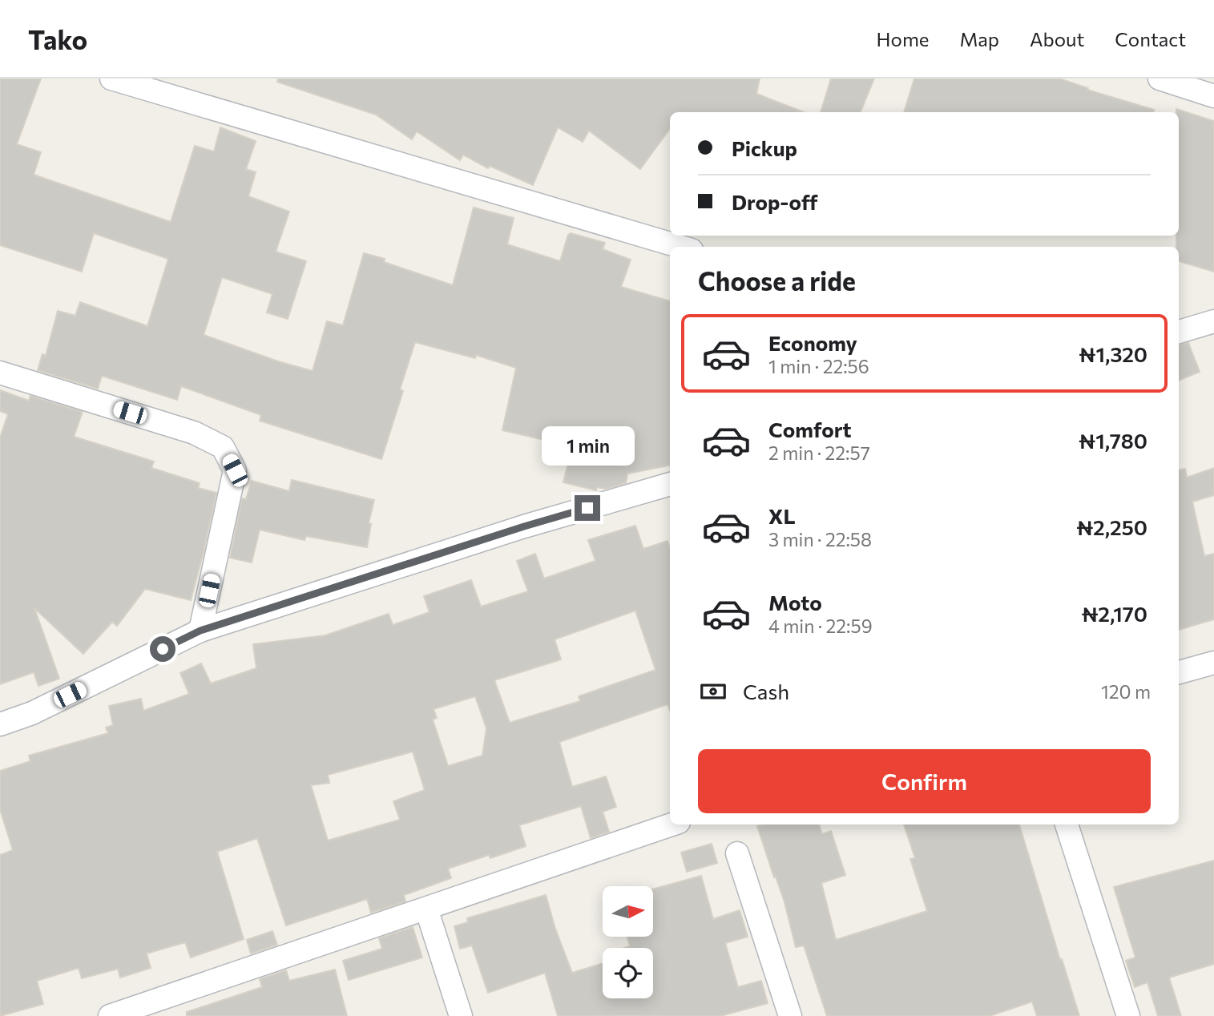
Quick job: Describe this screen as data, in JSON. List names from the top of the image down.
{
  "north": "right",
  "page": {
    "header": "Tako",
    "nav": [
      "Home",
      "Map",
      "About",
      "Contact"
    ],
    "banner": ["Pickup", "Drop-off"],
    "heading": "Choose a ride",
    "list": [
      {
        "name": "Economy",
        "note": "1 min · 22:56",
        "value": "₦1,320"
      },
      {
        "name": "Comfort",
        "note": "2 min · 22:57",
        "value": "₦1,780"
      },
      {
        "name": "XL",
        "note": "3 min · 22:58",
        "value": "₦2,250"
      },
      {
        "name": "Moto",
        "note": "4 min · 22:59",
        "value": "₦2,170"
      }
    ],
    "bubble": "1 min",
    "pay": ["Cash", "120 m"],
    "buttons": "Confirm"
  }
}
